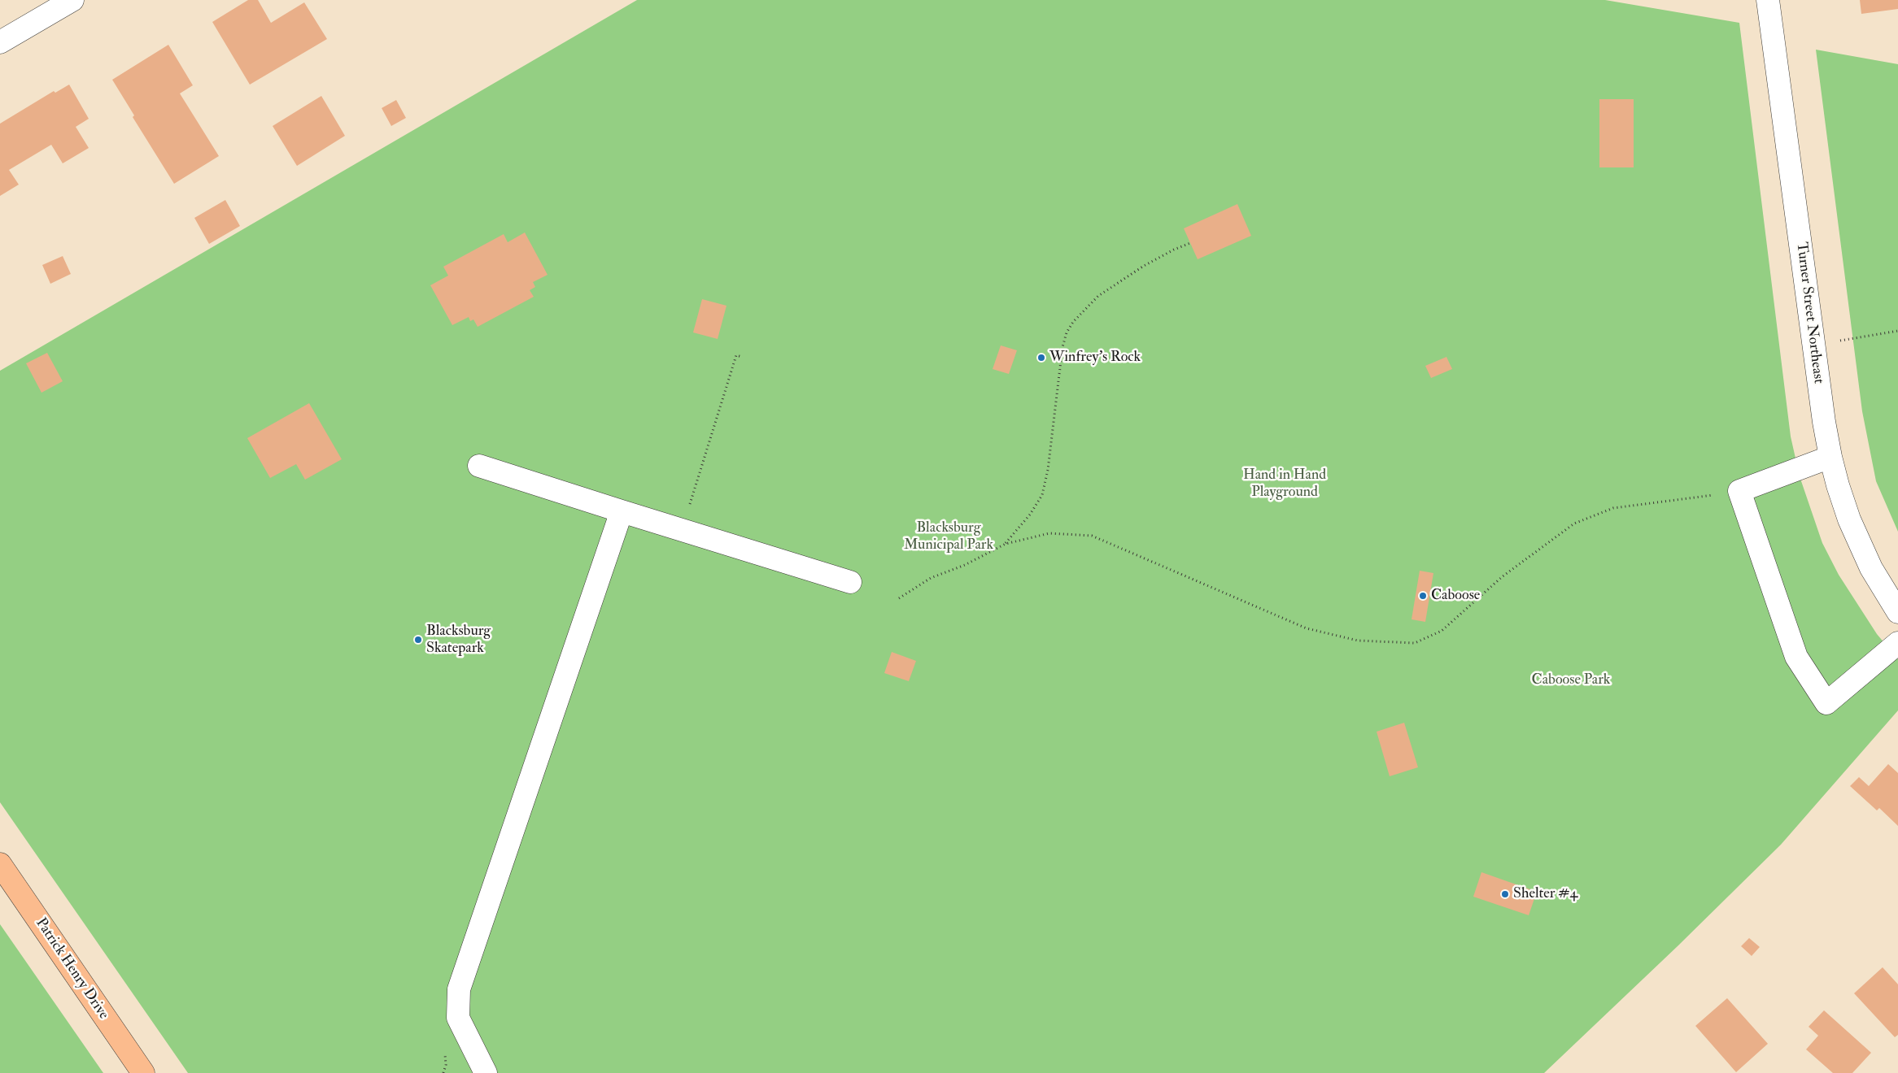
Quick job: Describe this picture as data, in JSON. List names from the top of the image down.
{
  "streets": {
    "main road": ["Patrick Henry Drive"],
    "street": ["Turner Street Northeast"]
  },
  "parks": ["Hand in Hand Playground", "Blacksburg Municipal Park", "Caboose Park"],
  "places": [
    "Winfrey’s Rock",
    "Caboose",
    "Blacksburg Skatepark",
    "Shelter #4"
  ]
}
